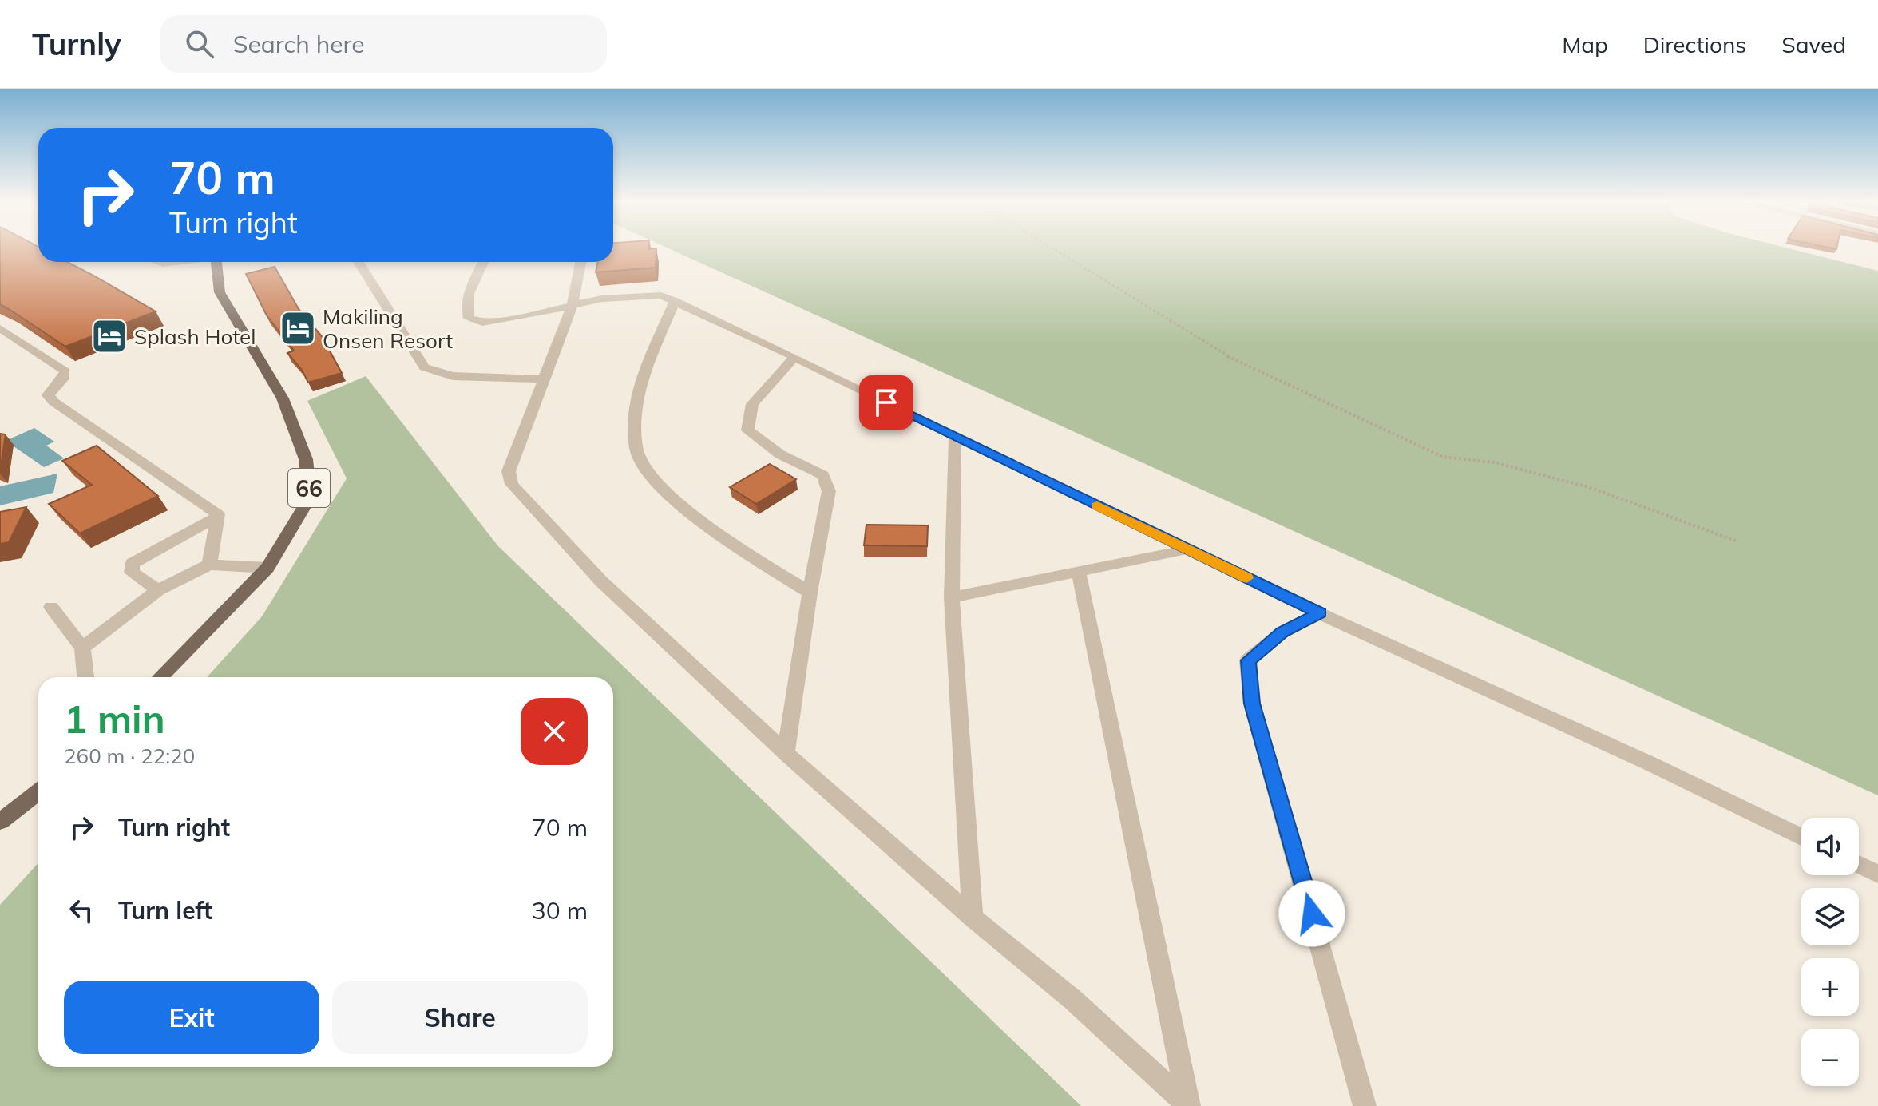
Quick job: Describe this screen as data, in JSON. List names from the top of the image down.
{
  "streets": {
    "main road": ["66"]
  },
  "places": {
    "hotel": ["Makiling Onsen Resort", "Splash Hotel"]
  },
  "page": {
    "header": "Turnly",
    "search": "Search here",
    "nav": ["Map", "Directions", "Saved"],
    "turn": ["70 m", "Turn right"],
    "heading": ["1 min", "260 m · 22:20"],
    "list": [
      {
        "name": "Turn right",
        "value": "70 m"
      },
      {
        "name": "Turn left",
        "value": "30 m"
      }
    ],
    "map_buttons": ["+", "−"],
    "buttons": ["Exit", "Share"]
  }
}
